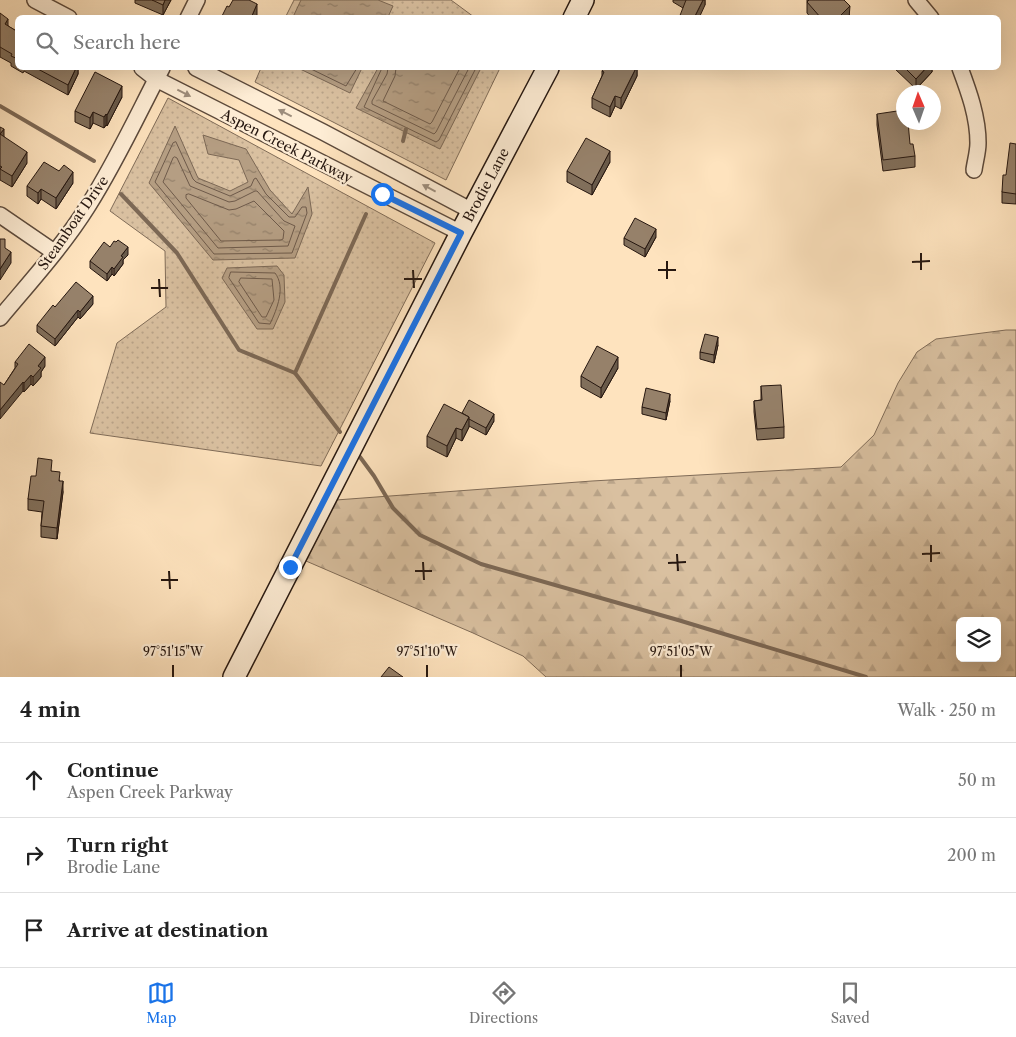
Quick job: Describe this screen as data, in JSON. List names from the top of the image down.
{
  "streets": {
    "main road": ["Brodie Lane"],
    "street": ["Aspen Creek Parkway", "Steamboat Drive"]
  },
  "crossings": [
    ["Aspen Creek Parkway", "Brodie Lane"],
    ["Aspen Creek Parkway", "Steamboat Drive"]
  ],
  "north": "top",
  "page": {
    "search": "Search here",
    "heading": ["4 min", "Walk · 250 m"],
    "list": [
      ["Continue", "Aspen Creek Parkway", "50 m"],
      ["Turn right", "Brodie Lane", "200 m"],
      "Arrive at destination"
    ],
    "nav": ["Map", "Directions", "Saved"]
  },
  "coordinates": ["97°51'15\"W", "97°51'10\"W", "97°51'05\"W"]
}
